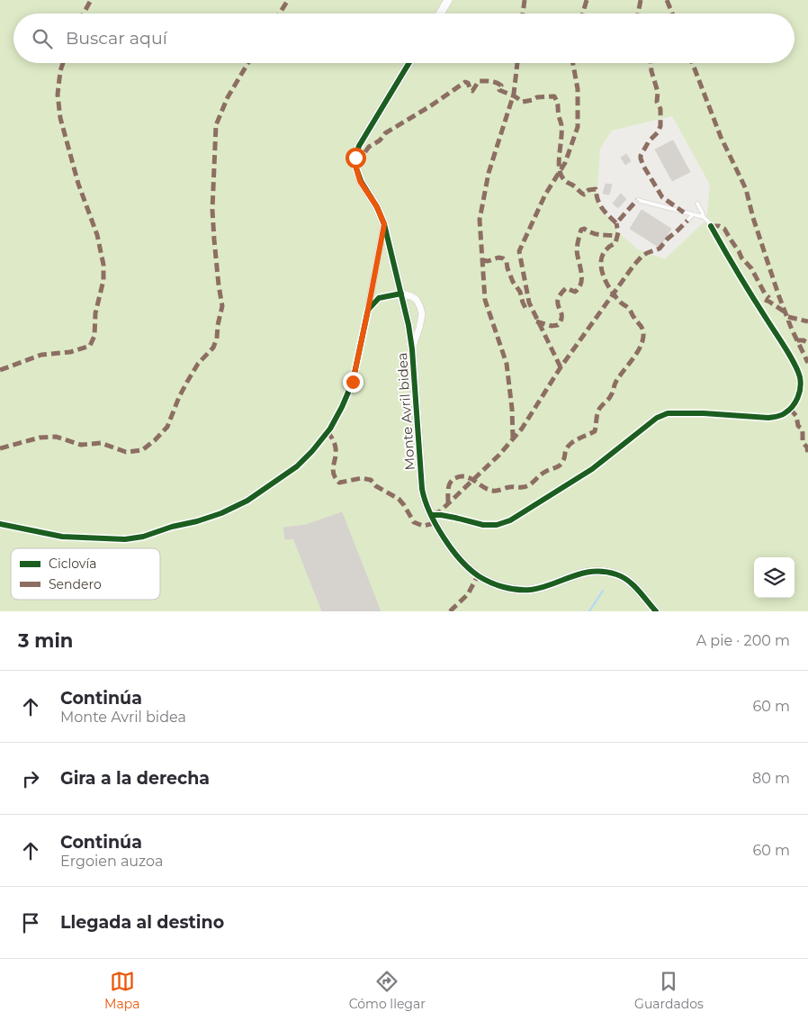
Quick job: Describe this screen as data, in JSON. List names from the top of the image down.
{
  "streets": {
    "street": ["Monte Avril bidea"]
  },
  "legend": ["Ciclovía", "Sendero"],
  "page": {
    "search": "Buscar aquí",
    "heading": ["3 min", "A pie · 200 m"],
    "list": [
      ["Continúa", "Monte Avril bidea", "60 m"],
      ["Gira a la derecha", "80 m"],
      ["Continúa", "Ergoien auzoa", "60 m"],
      "Llegada al destino"
    ],
    "nav": ["Mapa", "Cómo llegar", "Guardados"]
  }
}
